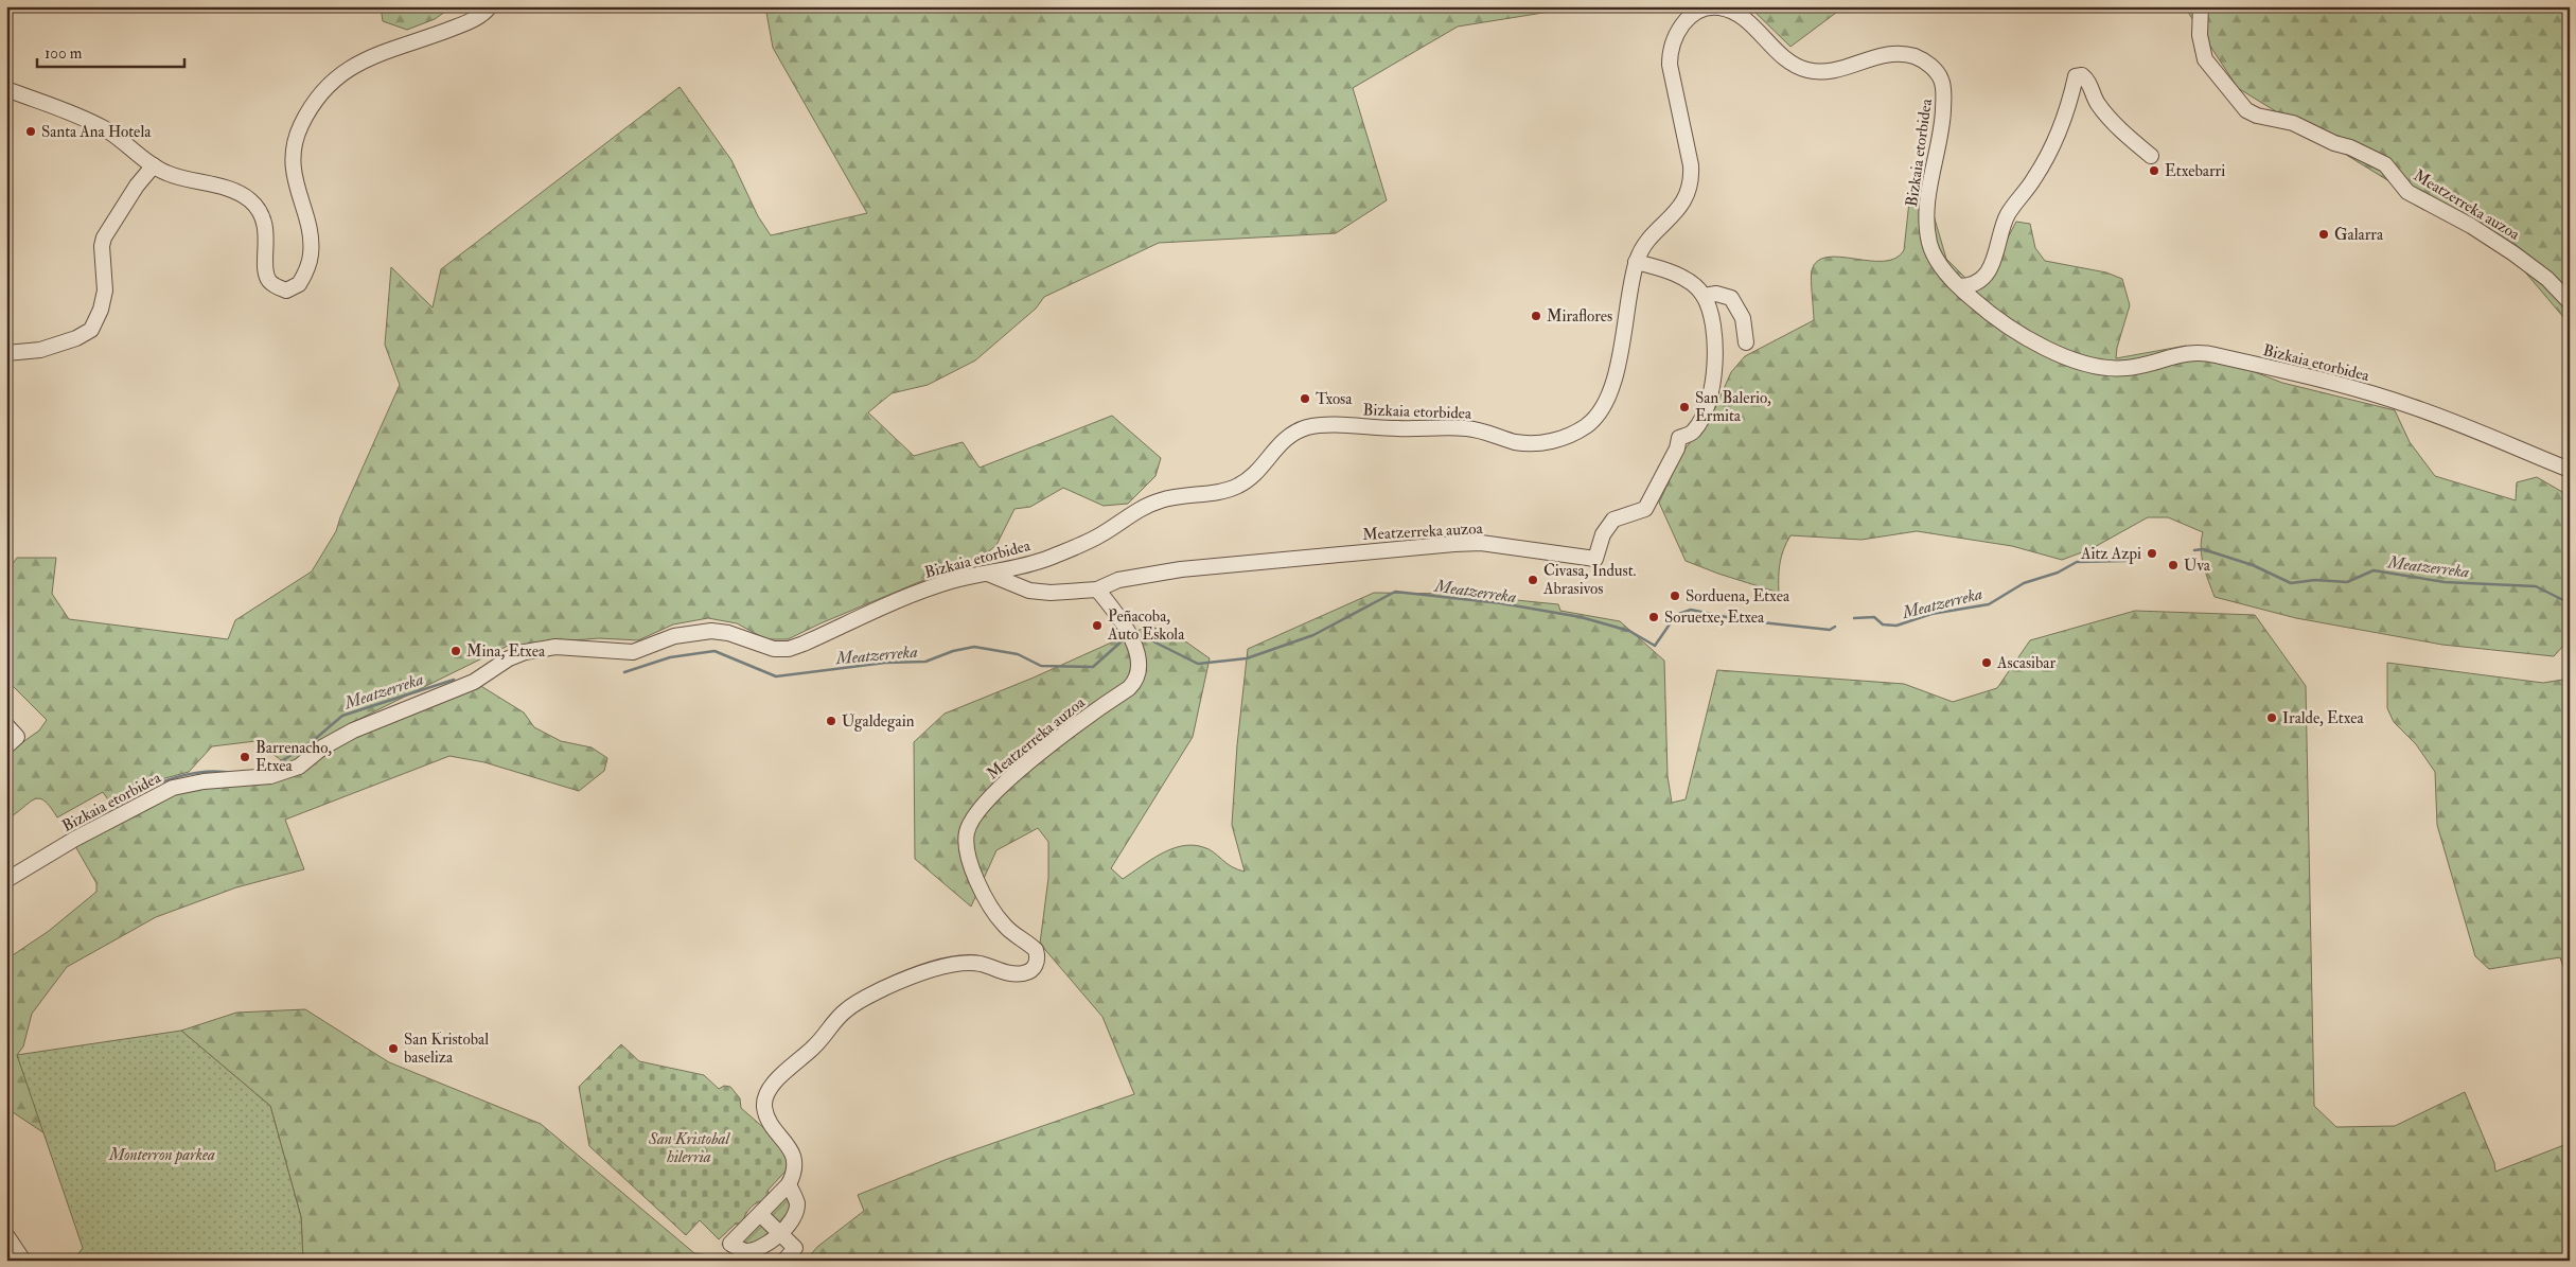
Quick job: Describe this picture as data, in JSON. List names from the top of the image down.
{
  "streets": {
    "street": ["Bizkaia etorbidea", "Meatzerreka auzoa"]
  },
  "crossings": [
    ["Bizkaia etorbidea", "Meatzerreka auzoa"]
  ],
  "water": ["Meatzerreka"],
  "parks": ["San Kristobal hilerria", "Monterron parkea"],
  "places": [
    "Santa Ana Hotela",
    "Etxebarri",
    "Galarra",
    "Miraflores",
    "Txosa",
    "San Balerio, Ermita",
    "Aitz Azpi",
    "Uva",
    "Civasa, Indust. Abrasivos",
    "Sorduena, Etxea",
    "Soruetxe, Etxea",
    "Peñacoba, Auto Eskola",
    "Mina, Etxea",
    "Ascasibar",
    "Iralde, Etxea",
    "Ugaldegain",
    "Barrenacho, Etxea",
    "San Kristobal baseliza"
  ],
  "scale_bar": "100 m"
}
